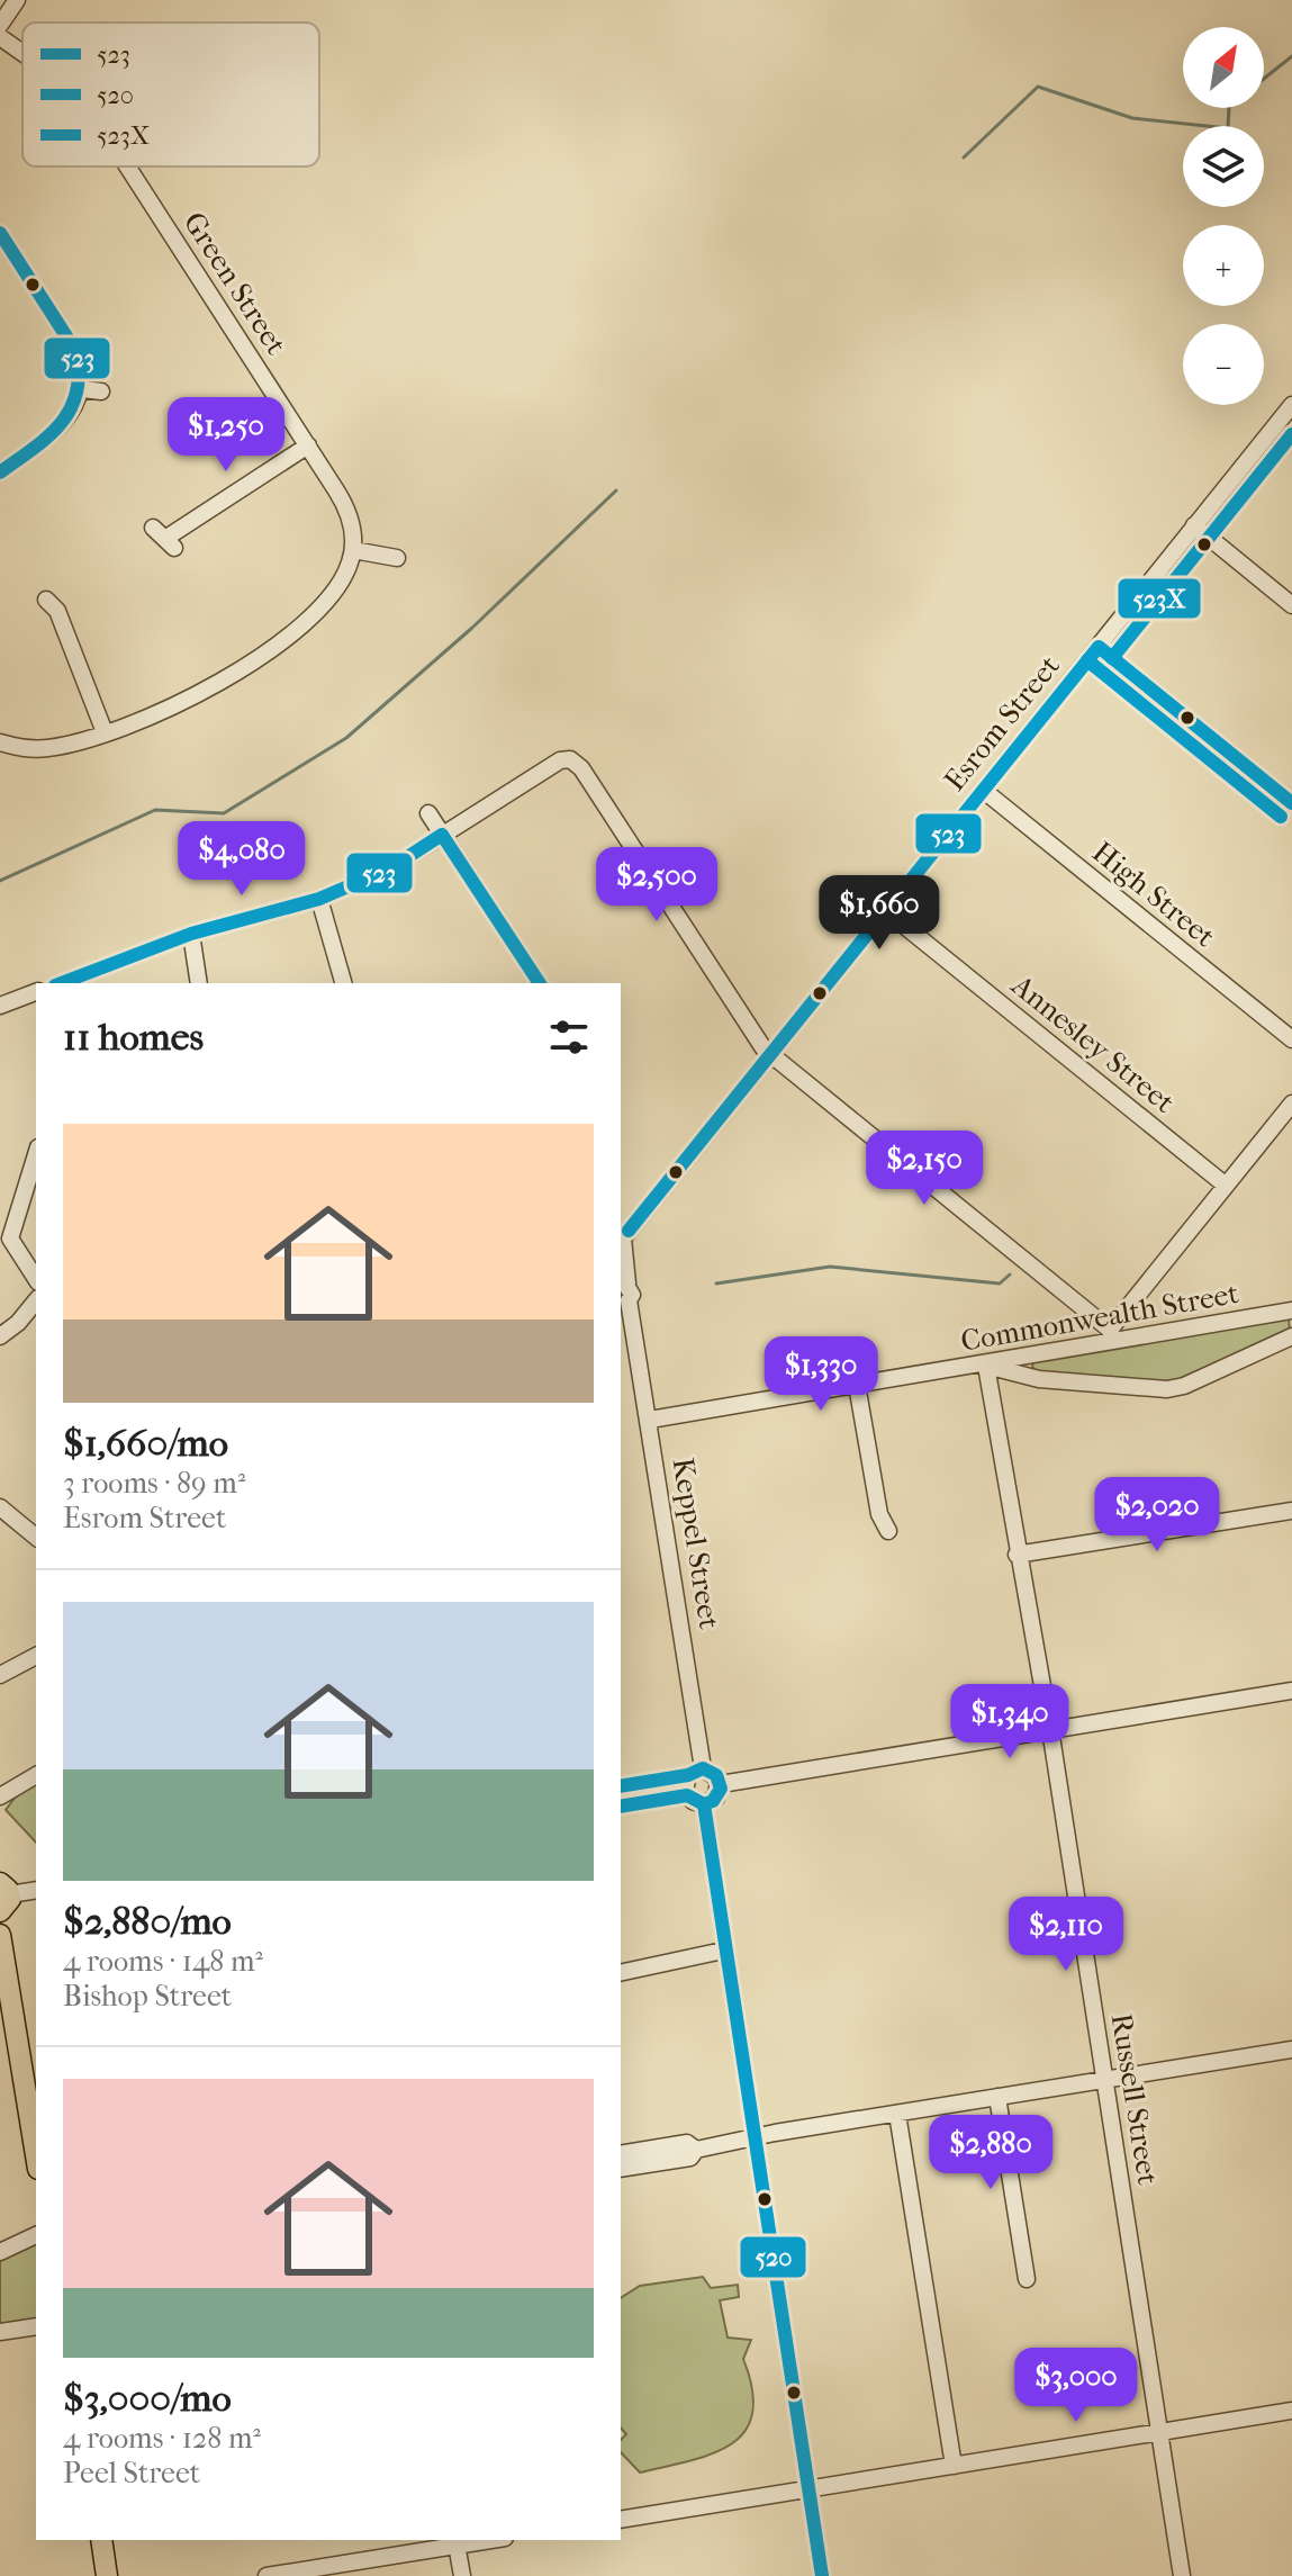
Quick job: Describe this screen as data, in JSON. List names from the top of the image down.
{
  "streets": {
    "street": [
      "Green Street",
      "Esrom Street",
      "High Street",
      "Annesley Street",
      "Commonwealth Street",
      "Keppel Street",
      "Russell Street"
    ]
  },
  "crossings": [
    ["Esrom Street", "High Street"],
    ["Esrom Street", "Annesley Street"],
    ["Esrom Street", "Keppel Street"],
    ["Commonwealth Street", "Keppel Street"],
    ["Commonwealth Street", "Russell Street"]
  ],
  "lines": ["transit line 523", "transit line 523X", "transit line 520"],
  "legend": ["523", "520", "523X"],
  "north": "top right",
  "page": {
    "map_buttons": ["+", "−"],
    "price": [
      "$1,250",
      "$4,080",
      "$2,500",
      "$1,660",
      "$2,150",
      "$1,330",
      "$2,020",
      "$1,340",
      "$2,110",
      "$2,880",
      "$3,000"
    ],
    "heading": "11 homes",
    "list": [
      {
        "name": "$1,660/mo",
        "note": "3 rooms · 89 m² · Esrom Street"
      },
      {
        "name": "$2,880/mo",
        "note": "4 rooms · 148 m² · Bishop Street"
      },
      {
        "name": "$3,000/mo",
        "note": "4 rooms · 128 m² · Peel Street"
      }
    ]
  }
}
